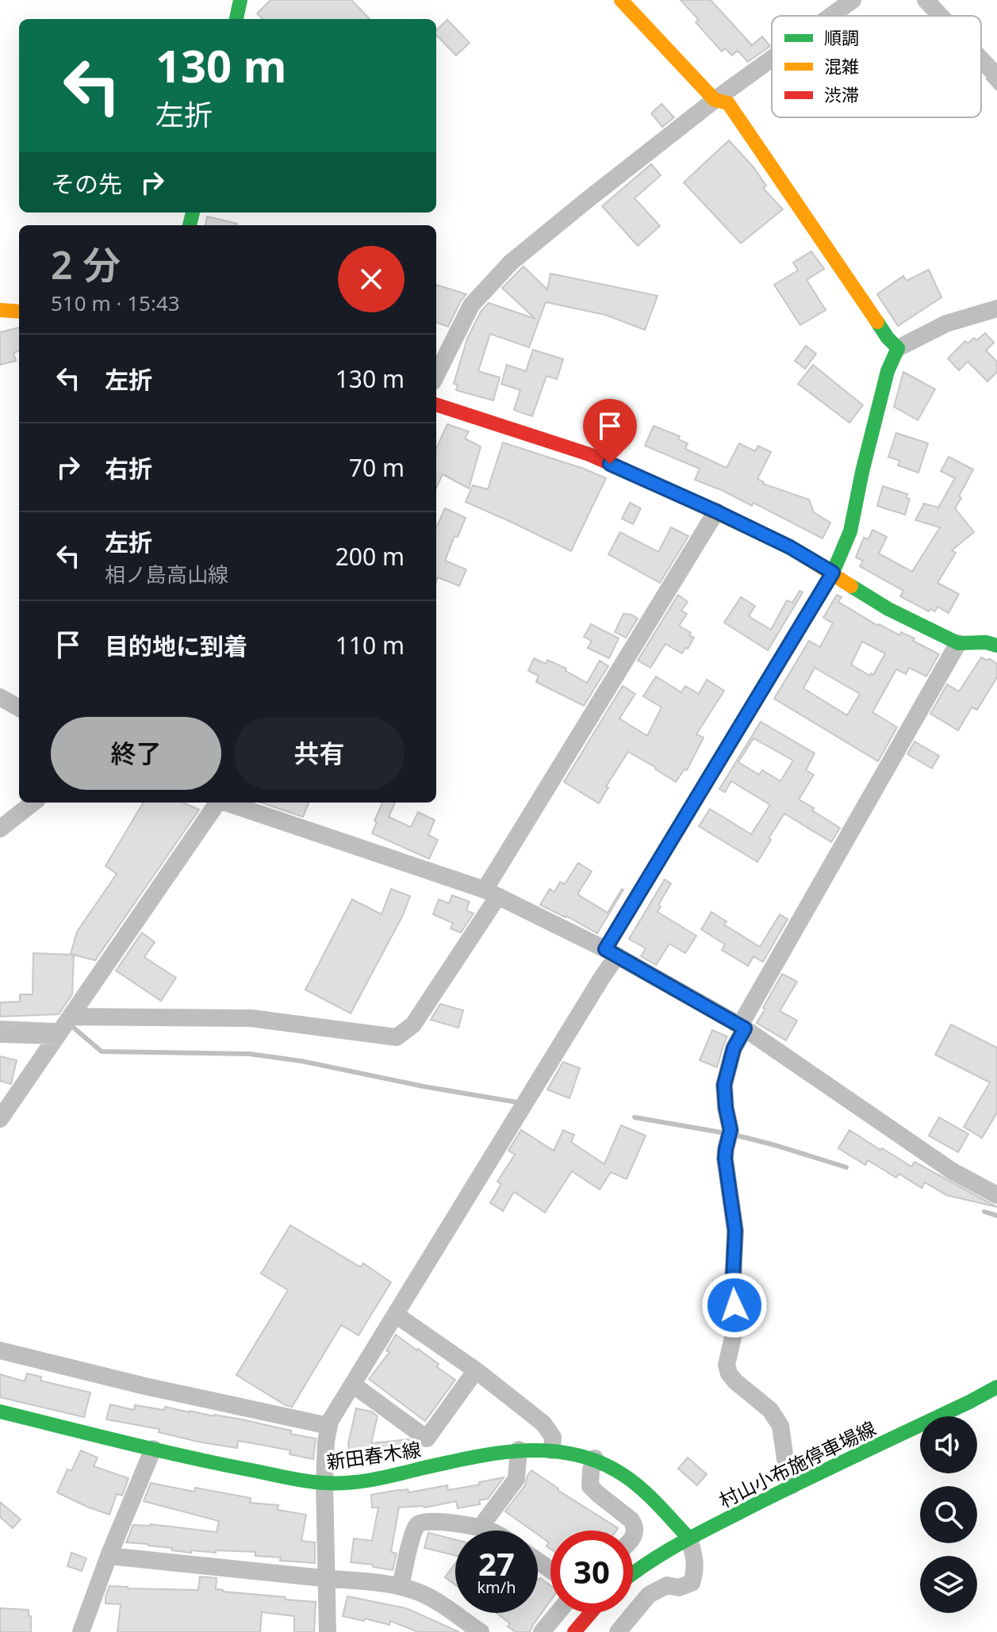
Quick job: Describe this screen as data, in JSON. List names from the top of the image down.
{
  "streets": {
    "main road": ["新田春木線", "村山小布施停車場線"]
  },
  "crossings": [
    ["新田春木線", "村山小布施停車場線"]
  ],
  "legend": ["順調", "混雑", "渋滞"],
  "page": {
    "turn": ["130 m", "左折"],
    "then": "その先",
    "heading": ["2 分", "510 m · 15:43"],
    "list": [
      {
        "name": "左折",
        "value": "130 m"
      },
      {
        "name": "右折",
        "value": "70 m"
      },
      {
        "name": "左折",
        "note": "相ノ島高山線",
        "value": "200 m"
      },
      {
        "name": "目的地に到着",
        "value": "110 m"
      }
    ],
    "buttons": ["終了", "共有"],
    "speed": "27 km/h",
    "limit": "30"
  }
}
